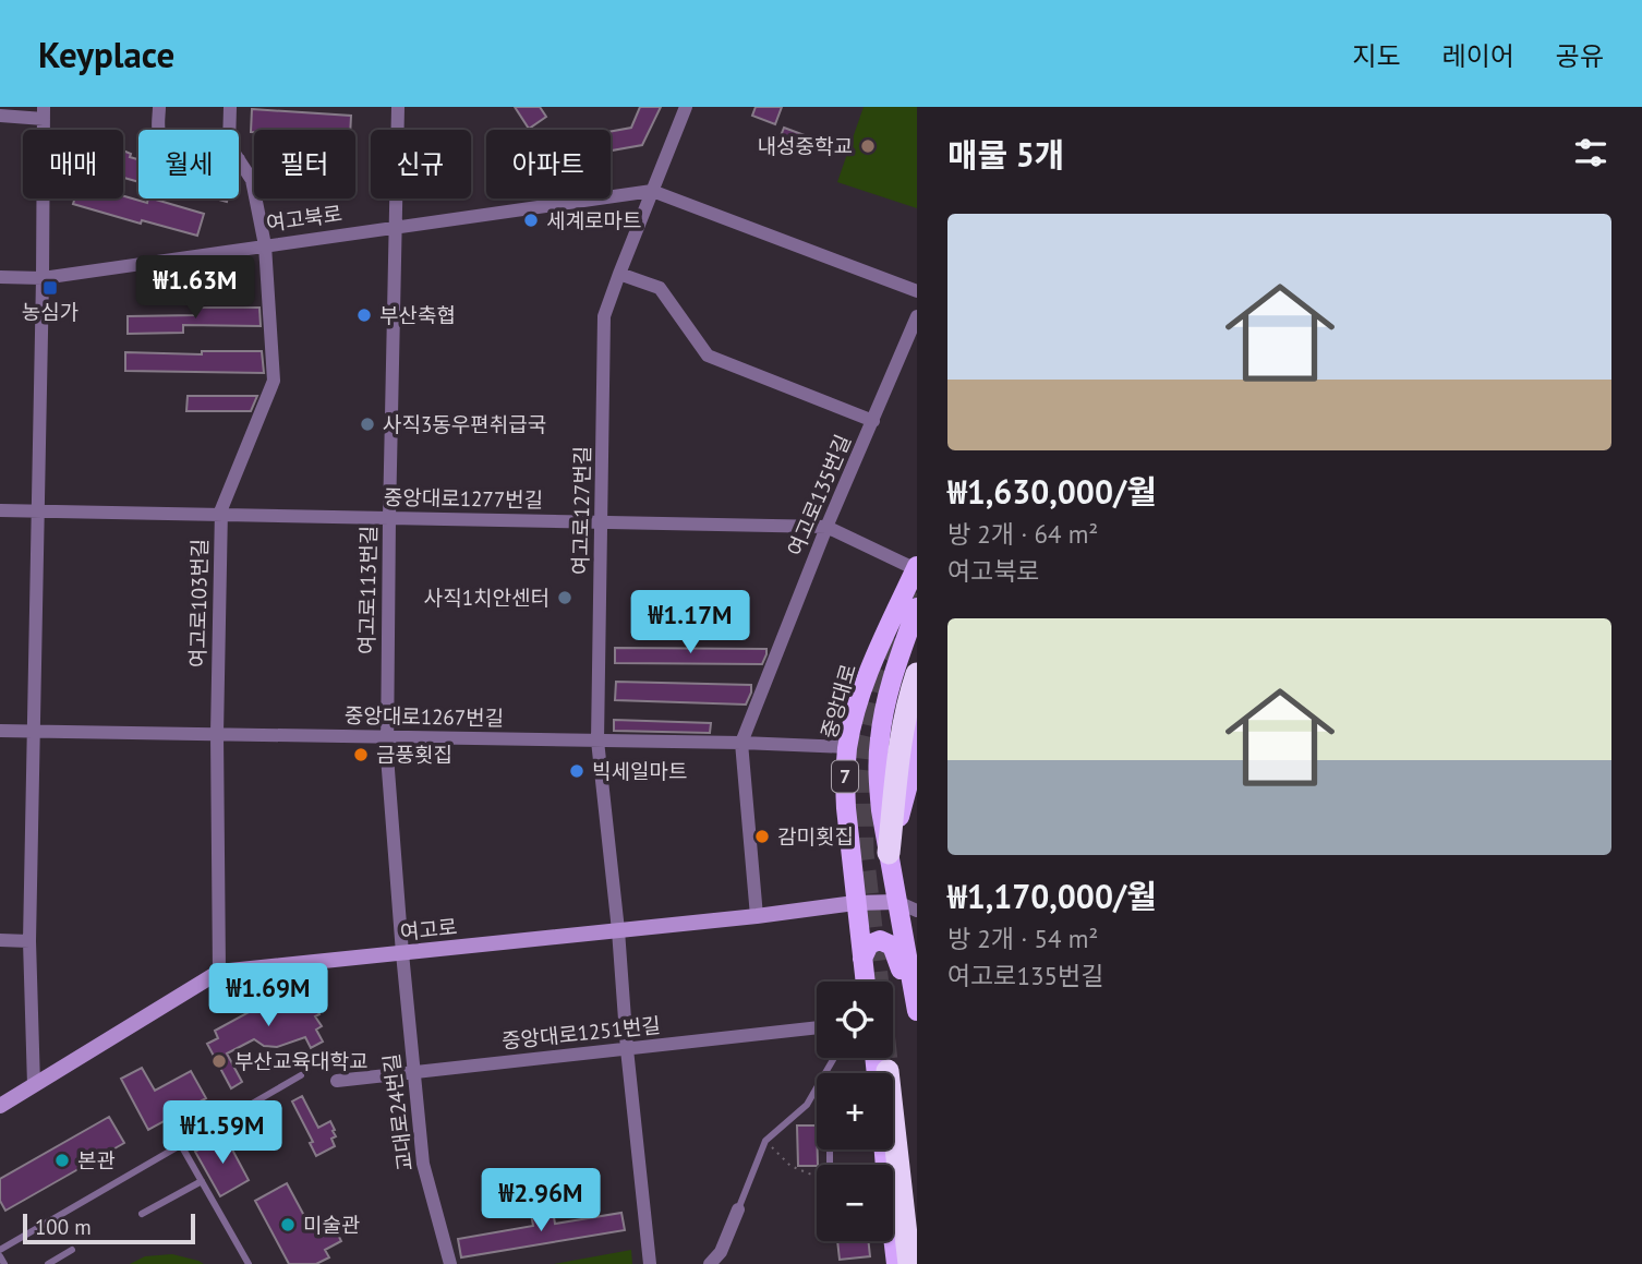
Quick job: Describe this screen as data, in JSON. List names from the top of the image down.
{
  "streets": {
    "main road": ["중앙대로", "7", "여고로"],
    "street": [
      "여고북로",
      "여고로135번길",
      "중앙대로1277번길",
      "여고로127번길",
      "여고로113번길",
      "여고로103번길",
      "중앙대로1267번길",
      "중앙대로1251번길",
      "교대로24번길"
    ]
  },
  "crossings": [
    ["여고북로", "여고로127번길"],
    ["여고북로", "여고로113번길"],
    ["여고북로", "여고로103번길"],
    ["여고로135번길", "중앙대로1277번길"],
    ["여고로135번길", "중앙대로1267번길"],
    ["여고로135번길", "여고로"],
    ["중앙대로1277번길", "여고로127번길"],
    ["중앙대로1277번길", "여고로113번길"],
    ["중앙대로1277번길", "여고로103번길"],
    ["중앙대로1277번길", "중앙대로"],
    ["여고로127번길", "중앙대로1267번길"],
    ["여고로127번길", "여고로"],
    ["여고로127번길", "중앙대로1251번길"],
    ["여고로113번길", "중앙대로1267번길"],
    ["여고로113번길", "여고로"],
    ["여고로113번길", "교대로24번길"],
    ["여고로103번길", "중앙대로1267번길"],
    ["여고로103번길", "여고로"],
    ["중앙대로", "중앙대로1267번길"],
    ["중앙대로", "여고로"],
    ["7", "여고로"],
    ["여고로", "교대로24번길"],
    ["중앙대로1251번길", "교대로24번길"]
  ],
  "places": {
    "other": [
      "내성중학교",
      "세계로마트",
      "부산축협",
      "사직3동우편취급국",
      "사직1치안센터",
      "금풍횟집",
      "빅세일마트",
      "감미횟집",
      "부산교육대학교",
      "본관",
      "미술관"
    ],
    "transit": ["농심가"]
  },
  "scale_bar": "100 m",
  "page": {
    "header": "Keyplace",
    "nav": ["지도", "레이어", "공유"],
    "heading": "매물 5개",
    "chip": [
      "매매",
      "월세",
      "필터",
      "신규",
      "아파트"
    ],
    "list": [
      {
        "name": "₩1,630,000/월",
        "note": "방 2개 · 64 m² · 여고북로"
      },
      {
        "name": "₩1,170,000/월",
        "note": "방 2개 · 54 m² · 여고로135번길"
      }
    ],
    "price": [
      "₩1.63M",
      "₩1.17M",
      "₩1.69M",
      "₩1.59M",
      "₩2.96M"
    ],
    "map_buttons": ["+", "−"],
    "scale": "100 m"
  }
}
